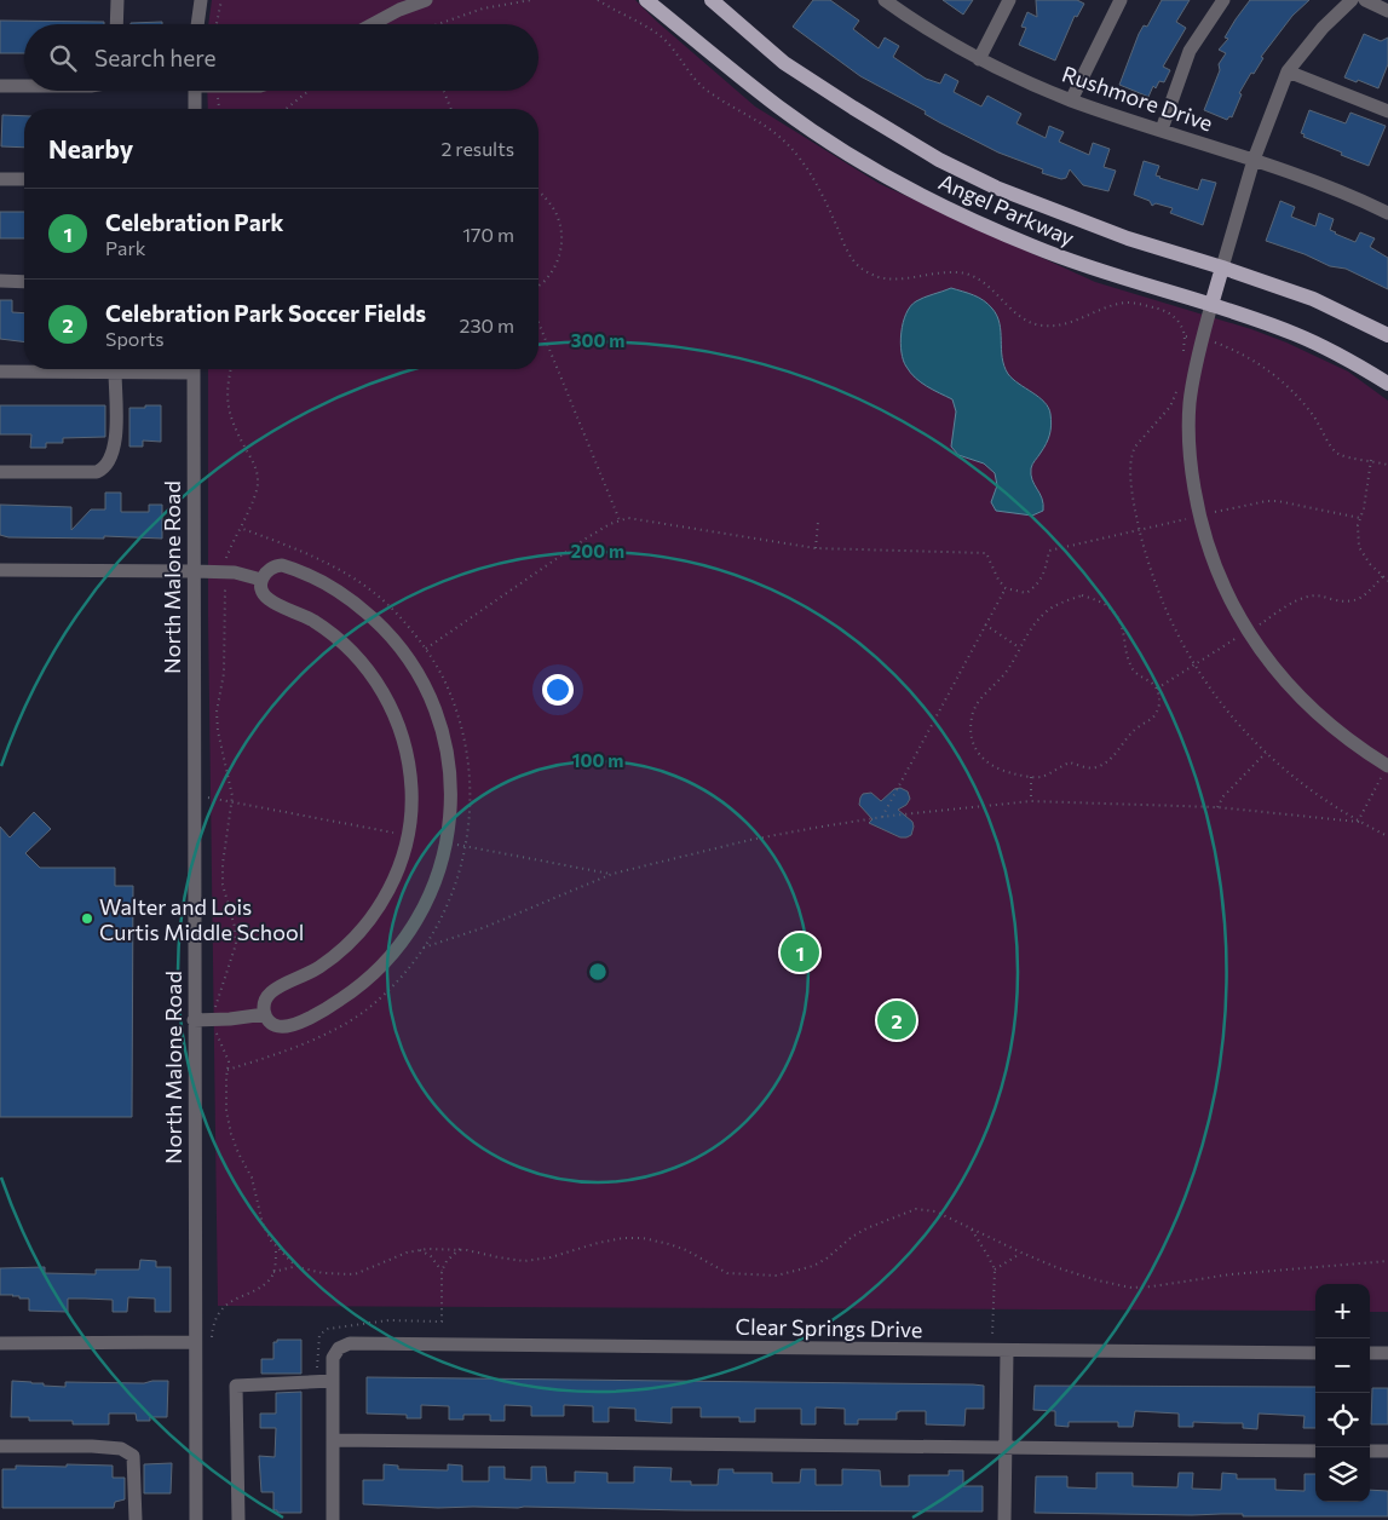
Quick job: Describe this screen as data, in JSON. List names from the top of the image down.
{
  "streets": {
    "main road": ["Angel Parkway"],
    "street": ["Rushmore Drive", "North Malone Road", "Clear Springs Drive"]
  },
  "places": ["Walter and Lois Curtis Middle School"],
  "page": {
    "search": "Search here",
    "heading": ["Nearby", "2 results"],
    "list": [
      {
        "mark": "1",
        "name": "Celebration Park",
        "note": "Park",
        "value": "170 m"
      },
      {
        "mark": "2",
        "name": "Celebration Park Soccer Fields",
        "note": "Sports",
        "value": "230 m"
      }
    ],
    "pins": ["1", "2"],
    "map_buttons": ["+", "−"]
  },
  "rings": ["300 m", "200 m", "100 m"]
}
